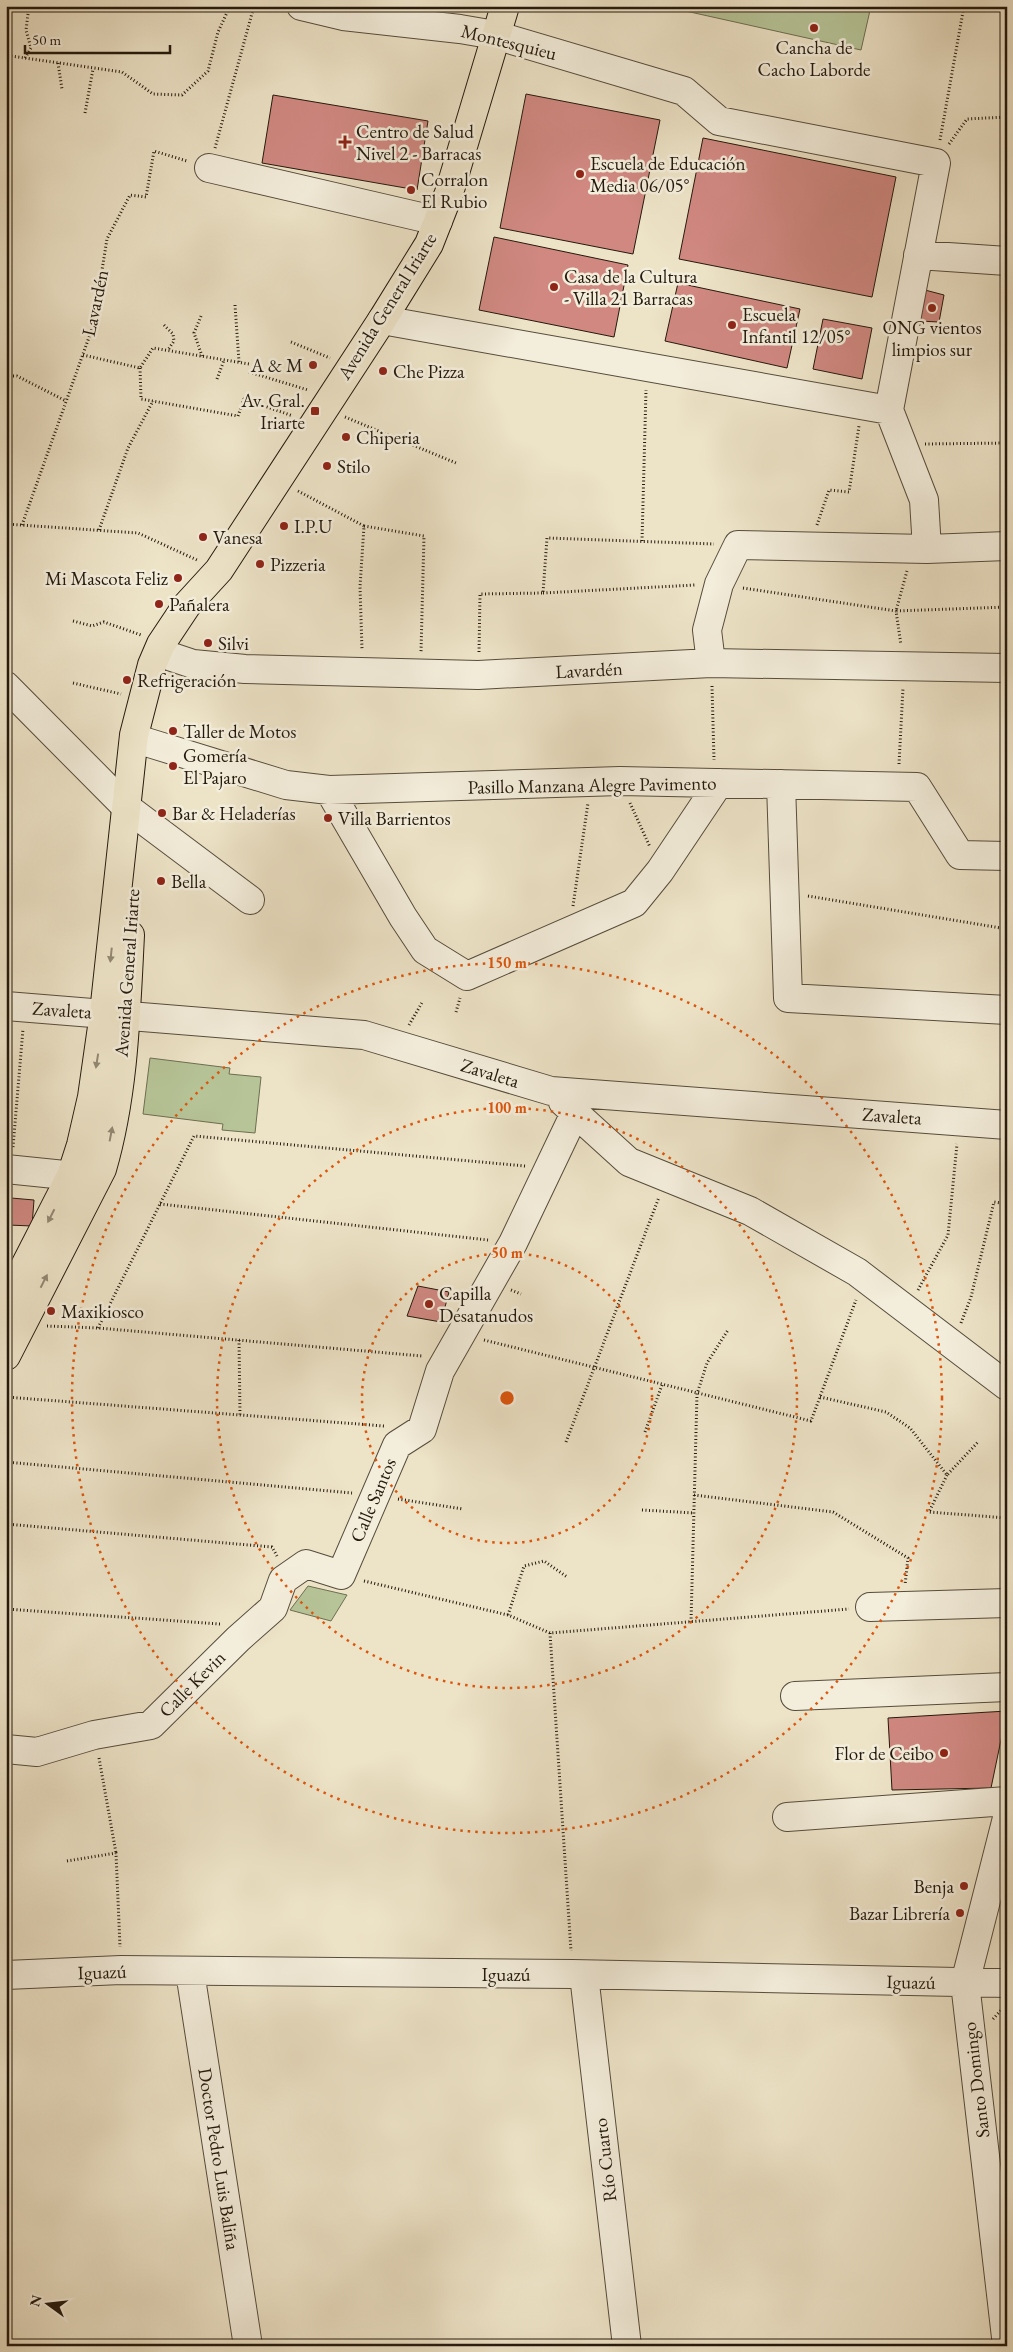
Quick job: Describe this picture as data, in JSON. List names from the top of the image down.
{
  "streets": {
    "main road": ["Avenida General Iriarte"],
    "street": [
      "Montesquieu",
      "Lavardén",
      "Pasillo Manzana Alegre Pavimento",
      "Zavaleta",
      "Calle Santos",
      "Calle Kevin",
      "Iguazú",
      "Santo Domingo",
      "Doctor Pedro Luis Baliña",
      "Río Cuarto"
    ]
  },
  "crossings": [
    ["Montesquieu", "Avenida General Iriarte"],
    ["Lavardén", "Avenida General Iriarte"],
    ["Avenida General Iriarte", "Pasillo Manzana Alegre Pavimento"],
    ["Avenida General Iriarte", "Zavaleta"],
    ["Iguazú", "Santo Domingo"],
    ["Iguazú", "Doctor Pedro Luis Baliña"],
    ["Iguazú", "Río Cuarto"]
  ],
  "places": {
    "other": [
      "Cancha de Cacho Laborde",
      "Escuela de Educación Media 06/05°",
      "Corralon El Rubio",
      "Casa de la Cultura - Villa 21 Barracas",
      "ONG vientos limpios sur",
      "Escuela Infantil 12/05°",
      "A & M",
      "Che Pizza",
      "Chiperia",
      "Stilo",
      "I.P.U",
      "Vanesa",
      "Pizzeria",
      "Mi Mascota Feliz",
      "Pañalera",
      "Silvi",
      "Refrigeración",
      "Taller de Motos",
      "Gomería El Pajaro",
      "Bar & Heladerías",
      "Villa Barrientos",
      "Bella",
      "Capilla Desatanudos",
      "Maxikiosco",
      "Flor de Ceibo",
      "Benja",
      "Bazar Librería"
    ],
    "health": ["Centro de Salud Nivel 2 - Barracas"],
    "transit": ["Av. Gral. Iriarte"]
  },
  "scale_bar": "50 m",
  "north": "left",
  "rings": ["150 m", "100 m", "50 m"]
}
